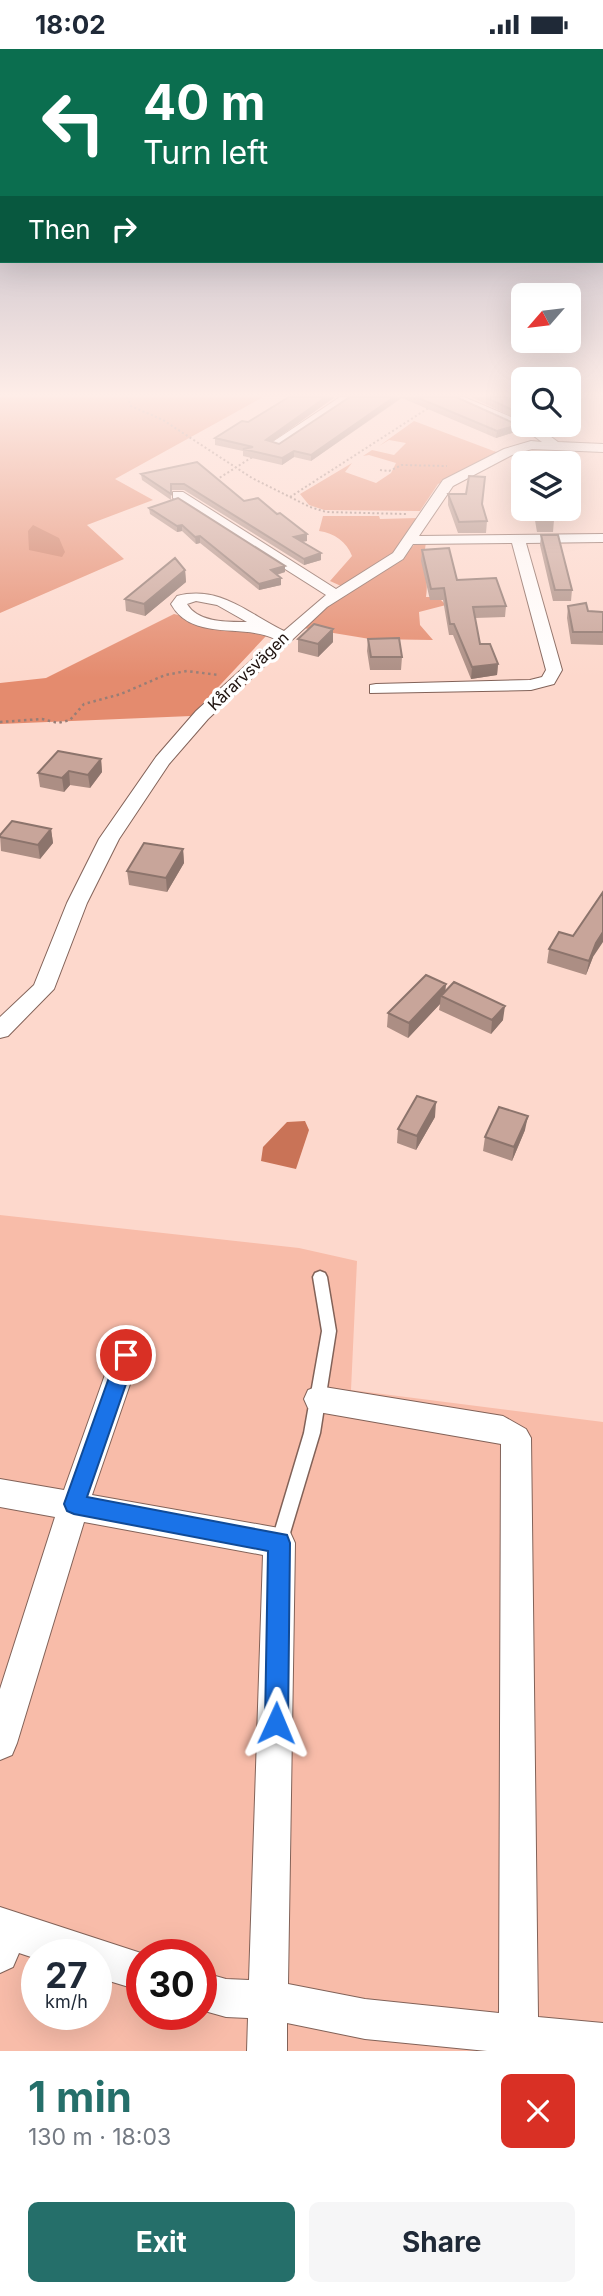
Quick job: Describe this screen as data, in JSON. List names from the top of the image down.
{
  "streets": {
    "street": ["Kårarvsvägen"]
  },
  "north": "bottom left",
  "page": {
    "status": "18:02",
    "turn": ["40 m", "Turn left"],
    "then": "Then",
    "speed": "27 km/h",
    "limit": "30",
    "heading": ["1 min", "130 m · 18:03"],
    "buttons": ["Exit", "Share"]
  }
}
